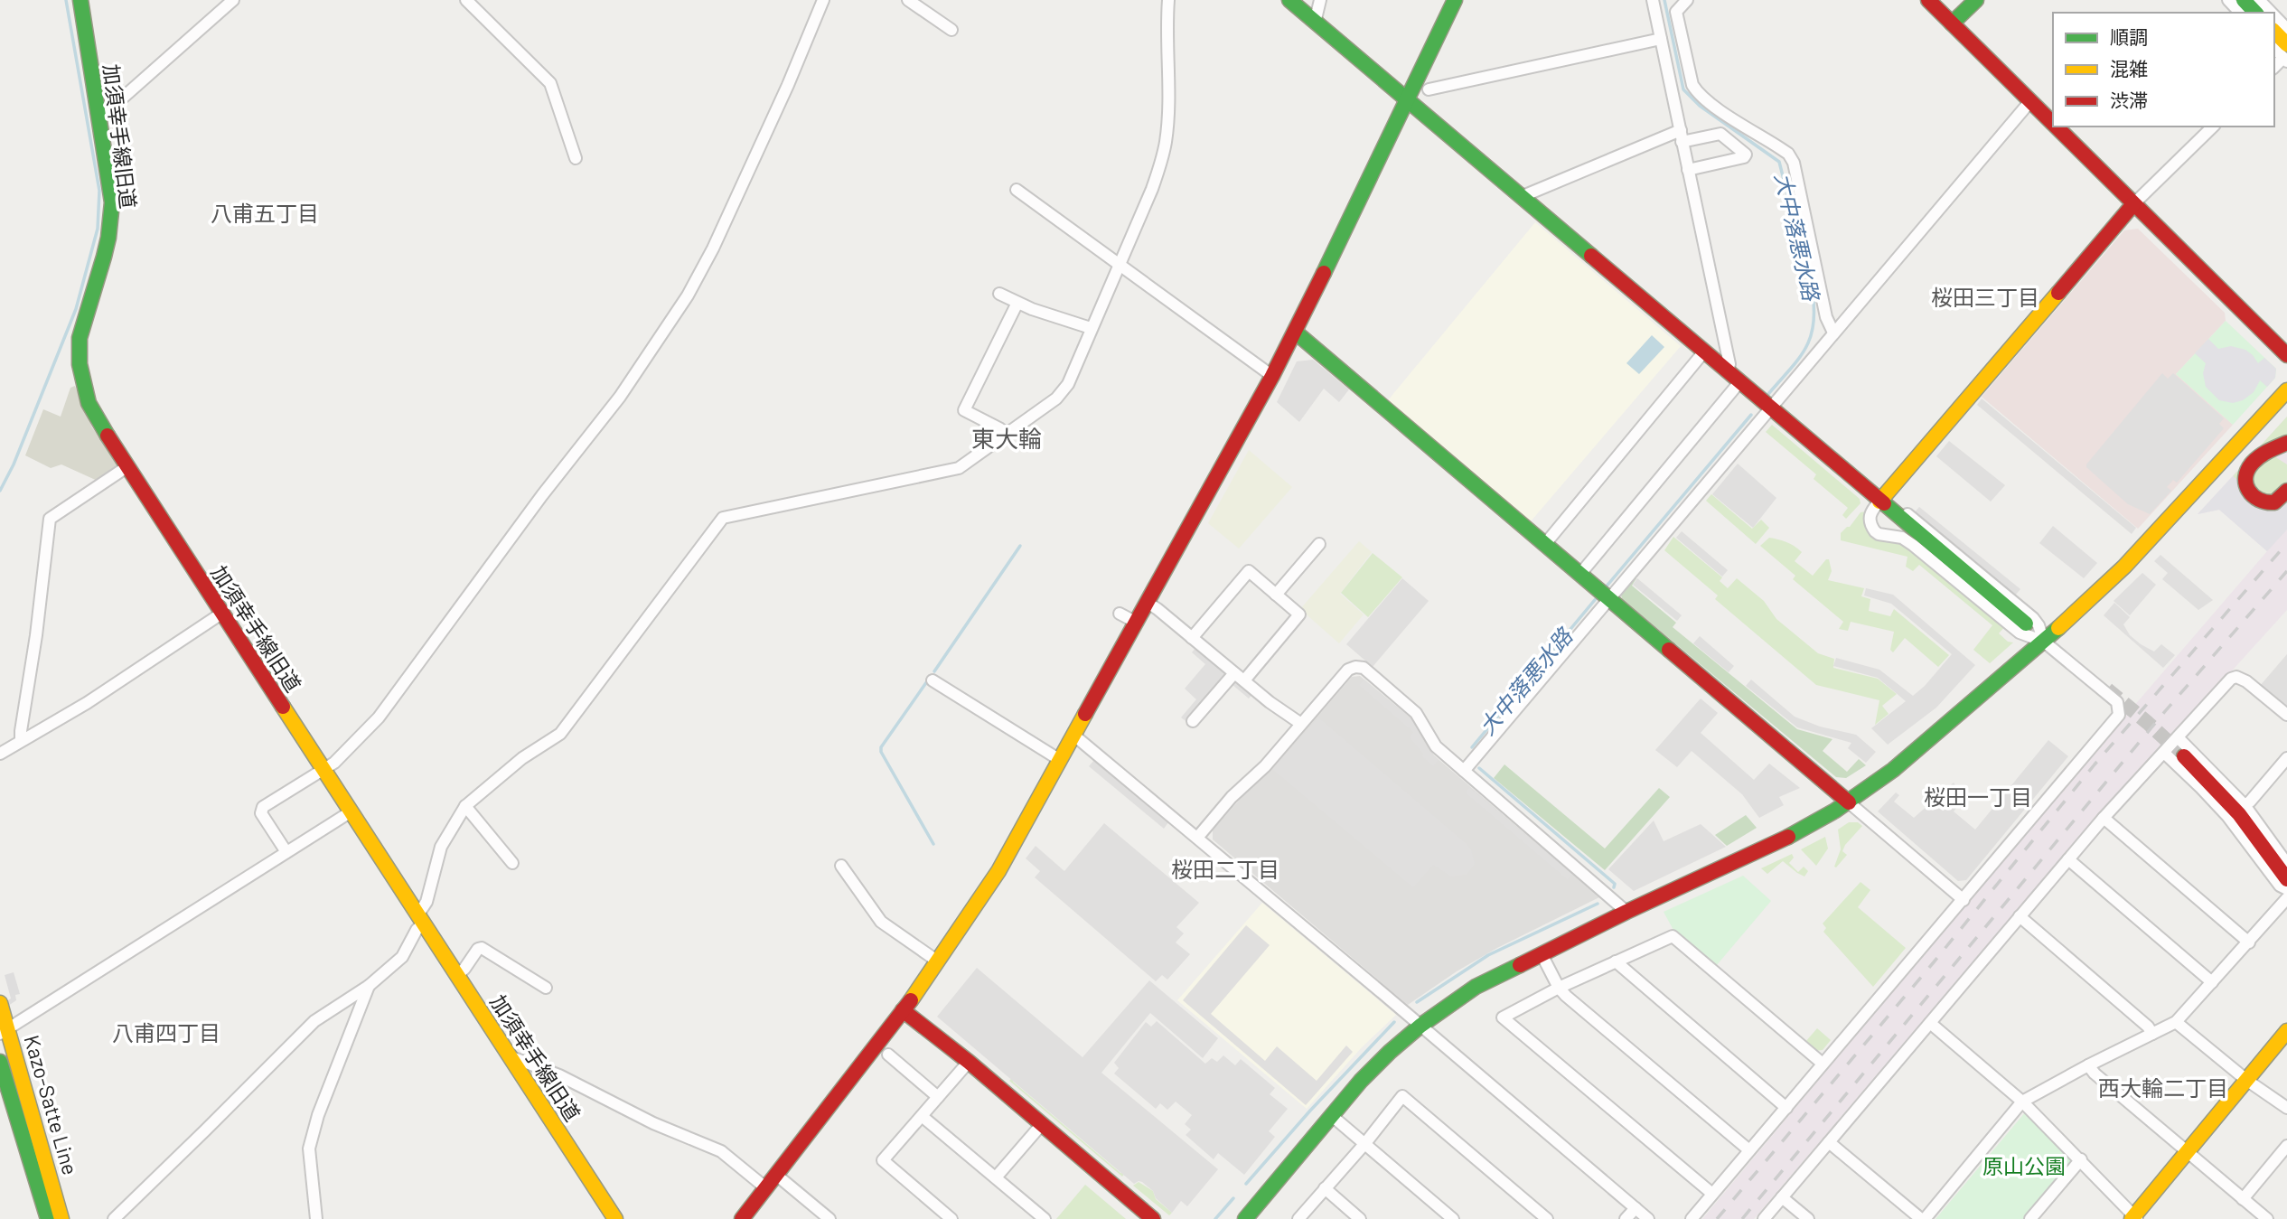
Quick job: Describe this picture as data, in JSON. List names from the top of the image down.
{
  "streets": {
    "street": ["加須幸手線旧道", "Kazo-Satte Line"]
  },
  "districts": [
    "八甫五丁目",
    "桜田三丁目",
    "東大輪",
    "桜田一丁目",
    "桜田二丁目",
    "八甫四丁目",
    "西大輪二丁目"
  ],
  "water": ["大中落悪水路"],
  "parks": ["原山公園"],
  "legend": ["順調", "混雑", "渋滞"]
}
